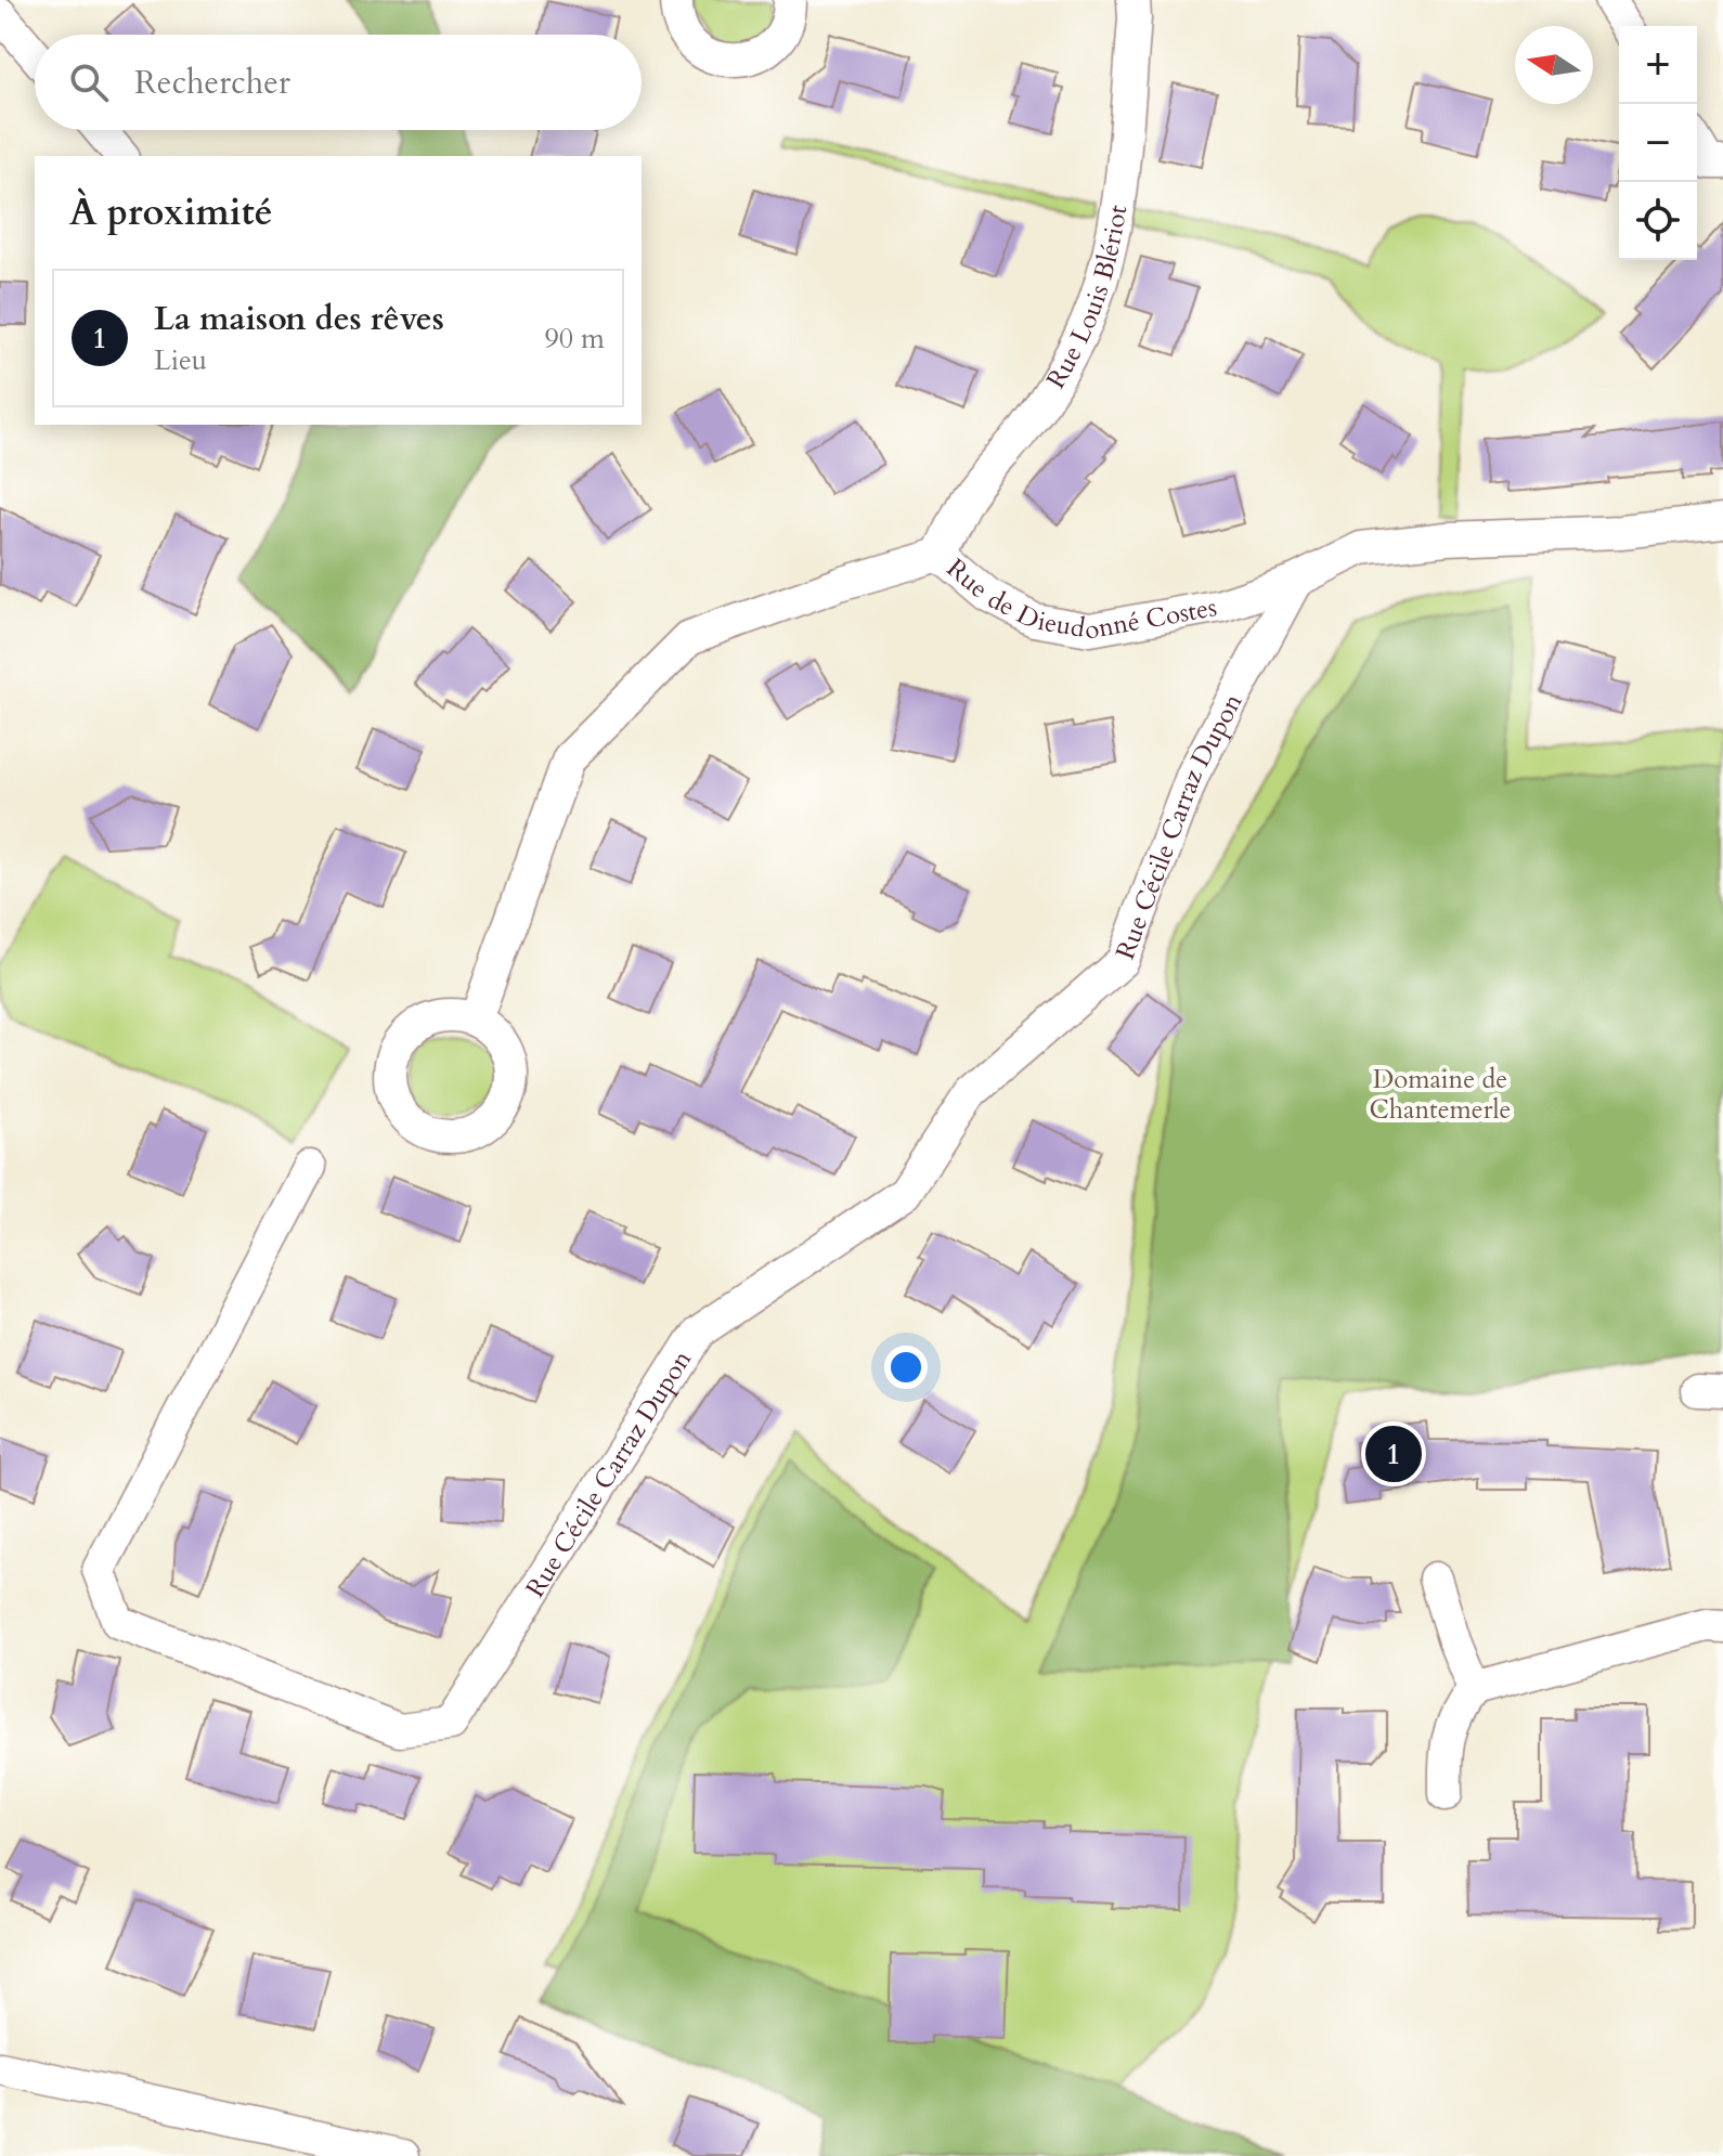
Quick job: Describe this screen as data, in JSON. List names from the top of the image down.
{
  "streets": {
    "street": ["Rue Louis Blériot", "Rue de Dieudonné Costes", "Rue Cécile Carraz Dupon"]
  },
  "crossings": [
    ["Rue Louis Blériot", "Rue de Dieudonné Costes"],
    ["Rue de Dieudonné Costes", "Rue Cécile Carraz Dupon"]
  ],
  "parks": ["Domaine de Chantemerle"],
  "north": "left",
  "page": {
    "map_buttons": ["+", "−"],
    "search": "Rechercher",
    "heading": "À proximité",
    "list": [
      {
        "mark": "1",
        "name": "La maison des rêves",
        "note": "Lieu",
        "value": "90 m"
      }
    ],
    "pins": "1"
  }
}
